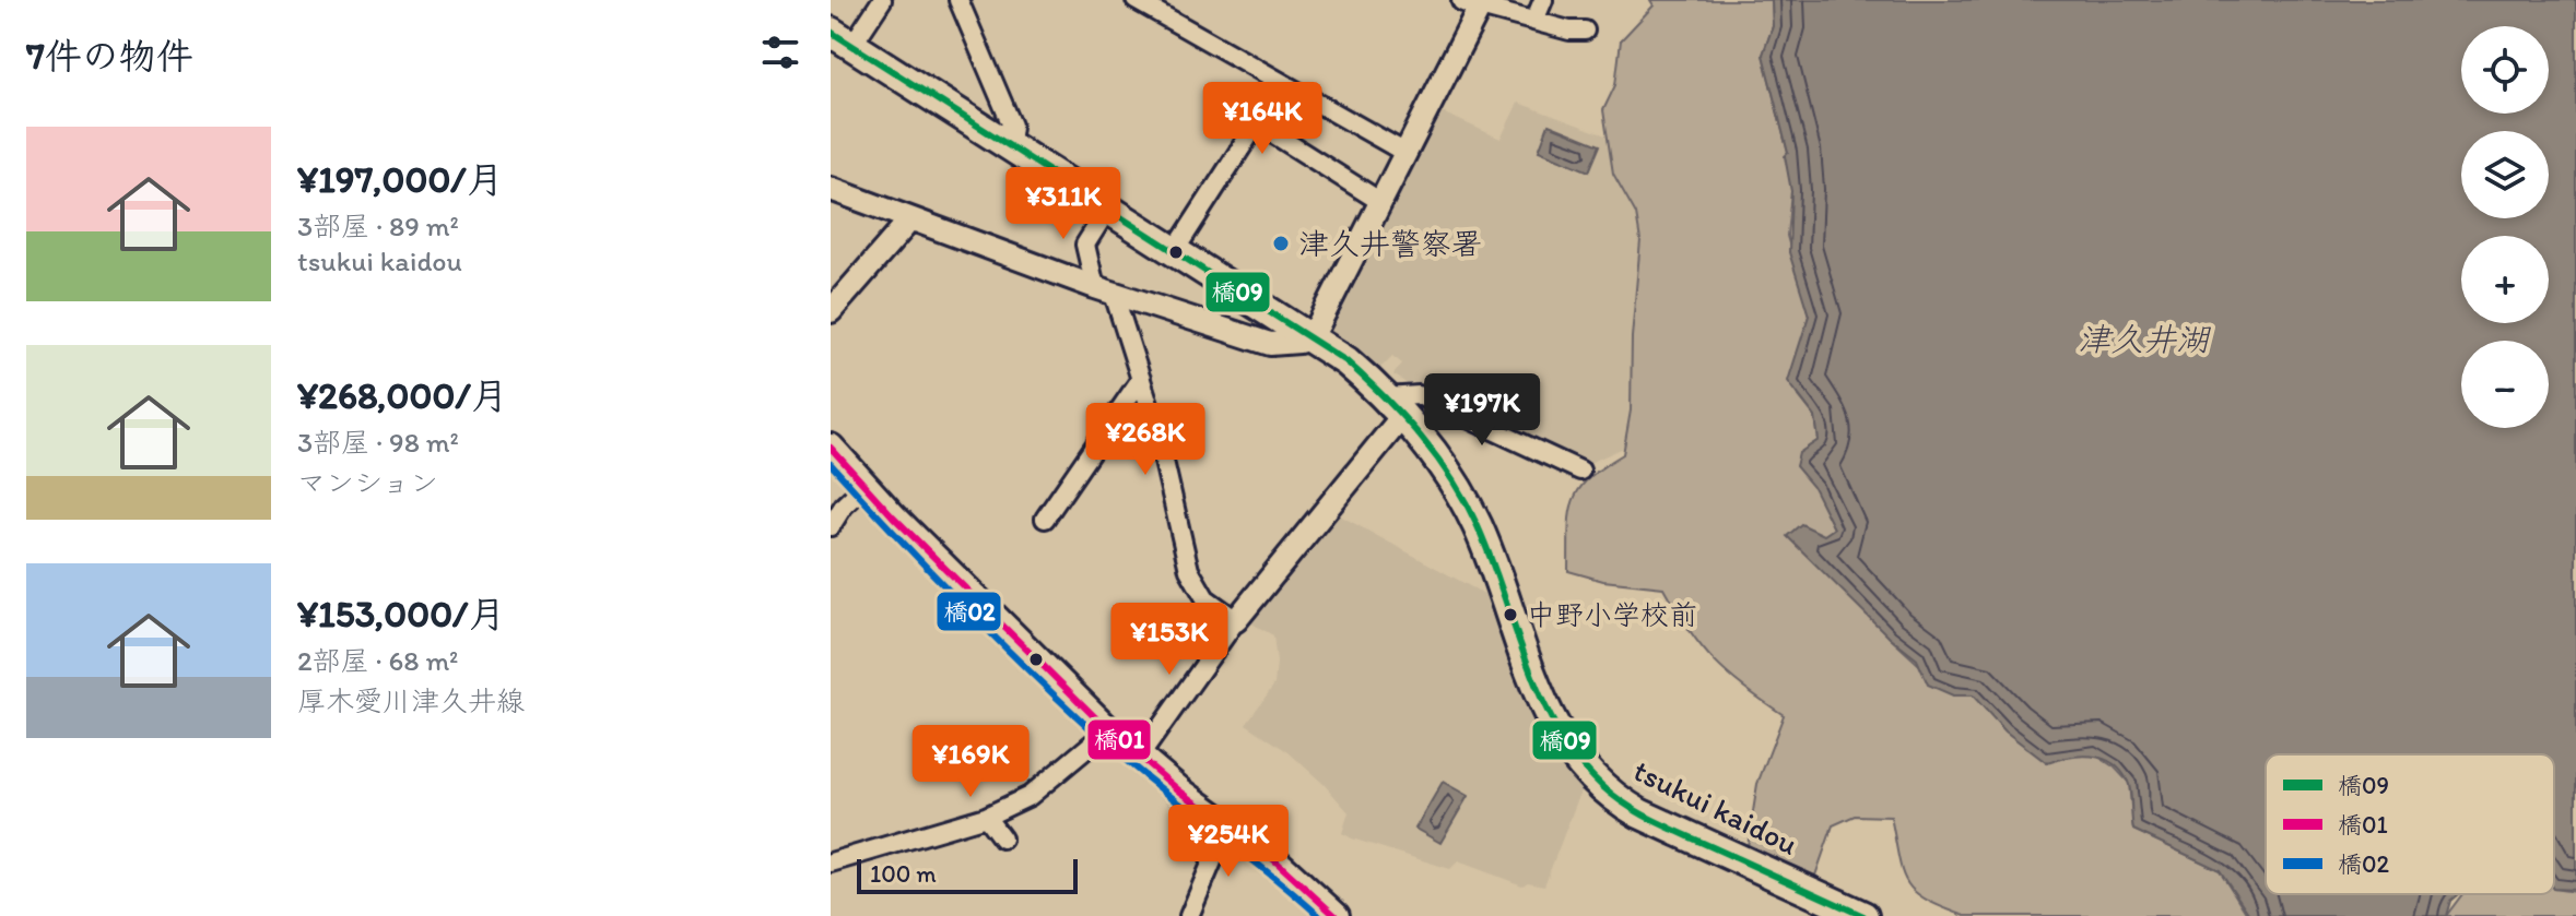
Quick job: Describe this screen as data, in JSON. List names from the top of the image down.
{
  "streets": {
    "highway": ["tsukui kaidou"]
  },
  "water": ["津久井湖"],
  "places": ["津久井警察署", "中野小学校前"],
  "lines": ["transit line 橋09", "transit line 橋01", "transit line 橋02"],
  "legend": ["橋09", "橋01", "橋02"],
  "scale_bar": "100 m",
  "page": {
    "heading": "7件の物件",
    "map_buttons": ["+", "−"],
    "price": [
      "¥164K",
      "¥311K",
      "¥197K",
      "¥268K",
      "¥153K",
      "¥169K",
      "¥254K"
    ],
    "list": [
      {
        "name": "¥197,000/月",
        "note": "3部屋 · 89 m² · tsukui kaidou"
      },
      {
        "name": "¥268,000/月",
        "note": "3部屋 · 98 m² · マンション"
      },
      {
        "name": "¥153,000/月",
        "note": "2部屋 · 68 m² · 厚木愛川津久井線"
      }
    ],
    "scale": "100 m"
  }
}
